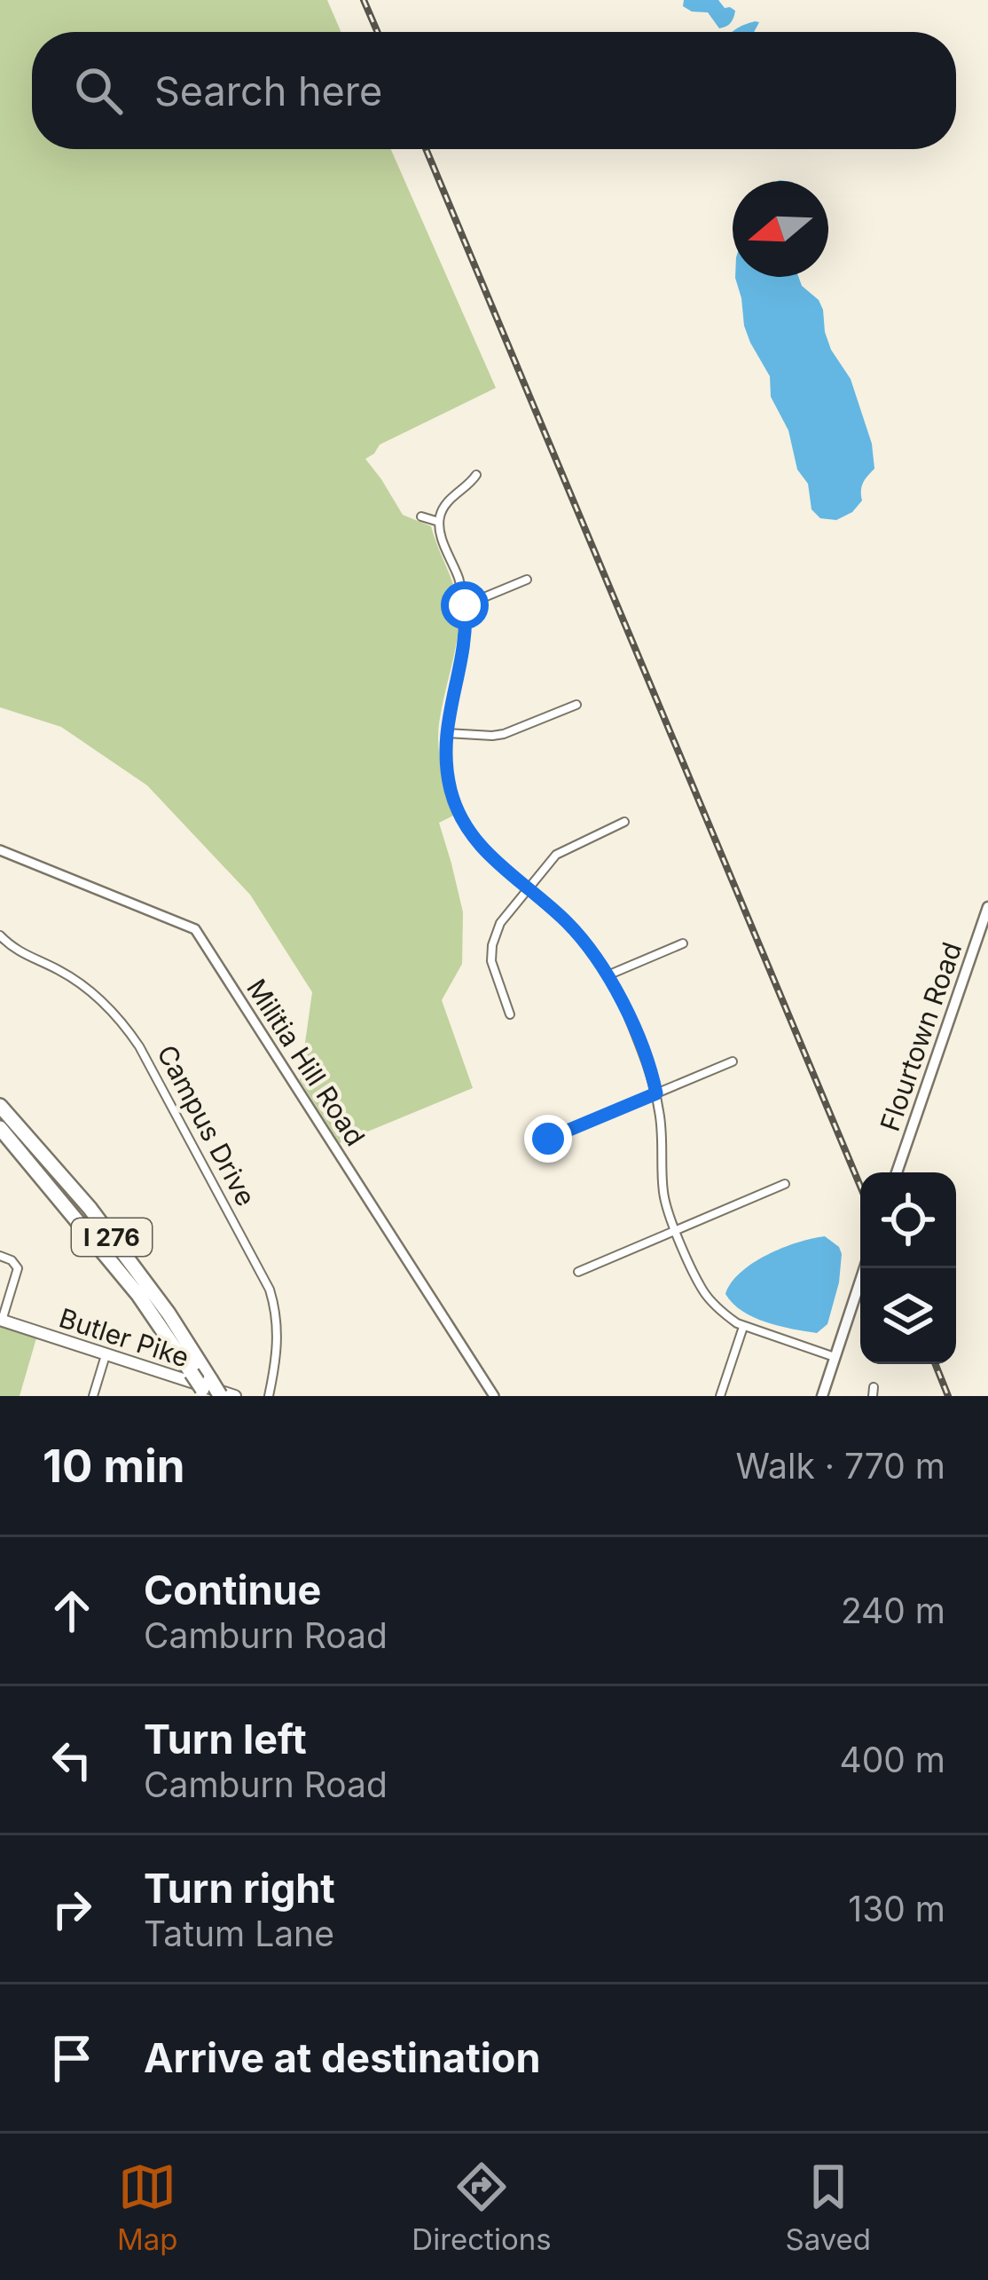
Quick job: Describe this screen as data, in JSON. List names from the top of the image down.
{
  "streets": {
    "highway": ["I 276"],
    "main road": ["Flourtown Road", "Butler Pike"],
    "street": ["Militia Hill Road", "Campus Drive"]
  },
  "north": "left",
  "page": {
    "search": "Search here",
    "heading": ["10 min", "Walk · 770 m"],
    "list": [
      ["Continue", "Camburn Road", "240 m"],
      ["Turn left", "Camburn Road", "400 m"],
      ["Turn right", "Tatum Lane", "130 m"],
      "Arrive at destination"
    ],
    "nav": ["Map", "Directions", "Saved"]
  }
}
